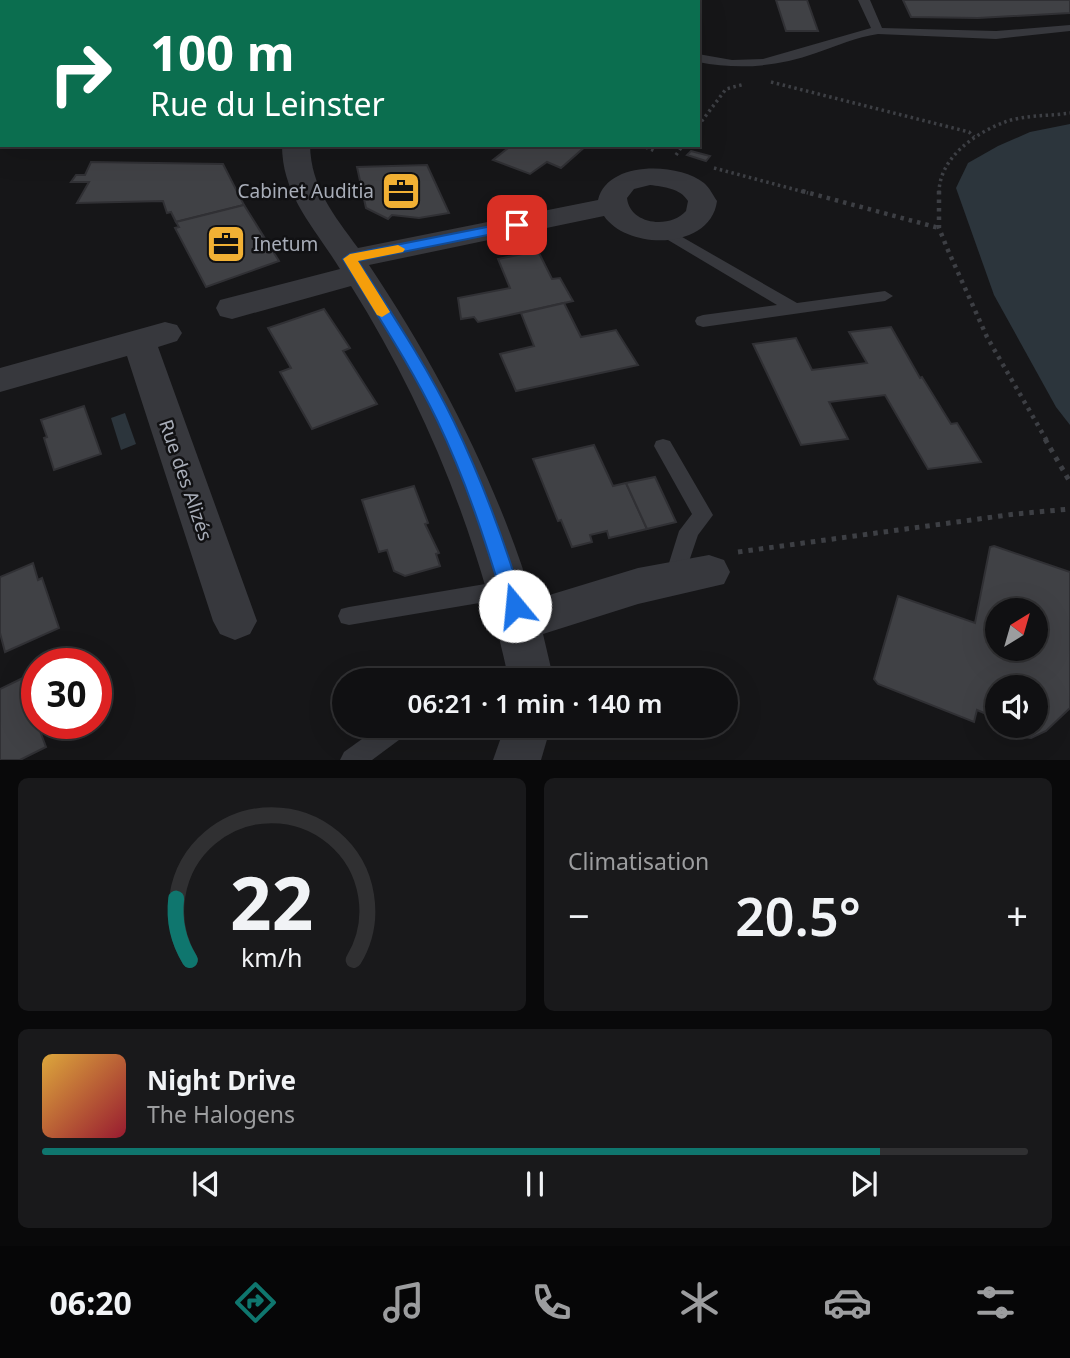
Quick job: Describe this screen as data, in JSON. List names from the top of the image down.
{
  "streets": {
    "street": ["Rue des Alizés"]
  },
  "places": {
    "office": ["Cabinet Auditia", "Inetum"]
  },
  "north": "top right",
  "page": {
    "turn": ["100 m", "Rue du Leinster"],
    "limit": "30",
    "trip": "06:21 · 1 min · 140 m",
    "tile": "Climatisation",
    "heat": ["−", "20.5°", "+"],
    "song": ["Night Drive", "The Halogens"],
    "tabs": "06:20",
    "gauge": ["22", "km/h"]
  }
}
